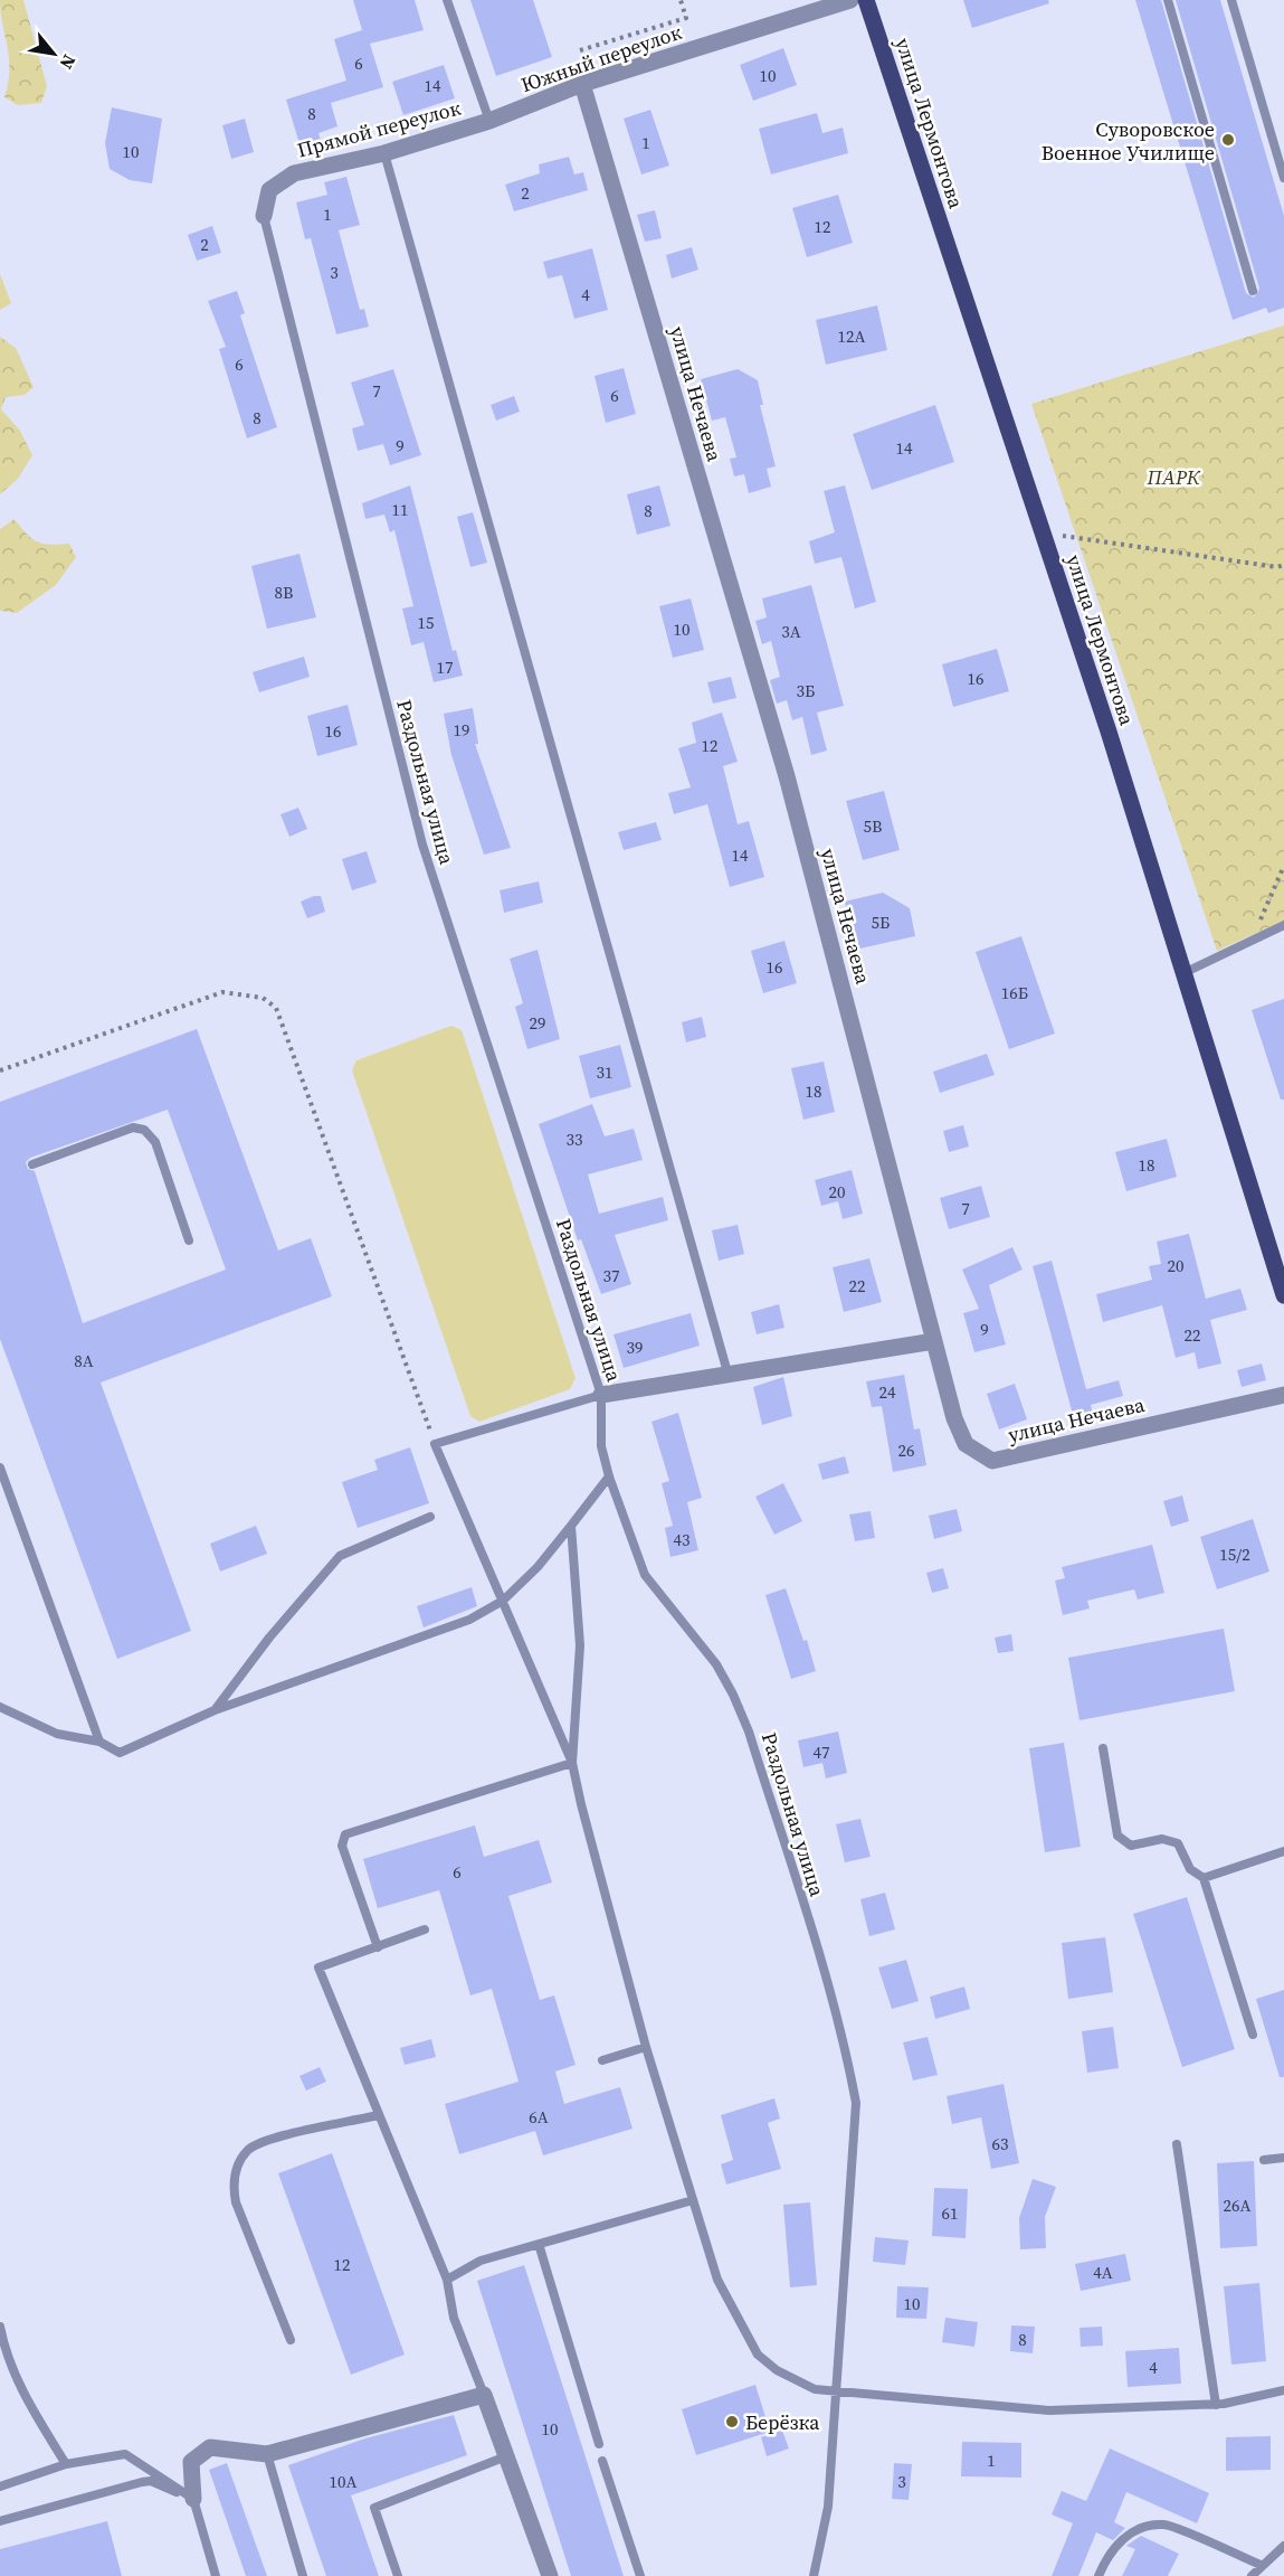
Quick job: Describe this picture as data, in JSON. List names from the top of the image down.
{
  "streets": {
    "main road": ["улица Лермонтова"],
    "street": ["Южный переулок", "Прямой переулок", "улица Нечаева"],
    "lane": ["Раздольная улица"]
  },
  "crossings": [
    ["Южный переулок", "Прямой переулок"],
    ["Южный переулок", "улица Нечаева"],
    ["Прямой переулок", "Раздольная улица"]
  ],
  "parks": ["ПАРК"],
  "places": ["Суворовское Военное Училище", "Берёзка"],
  "house_numbers": [
    "6",
    "10",
    "14",
    "8",
    "1",
    "10",
    "2",
    "1",
    "12",
    "2",
    "3",
    "4",
    "12А",
    "6",
    "7",
    "6",
    "8",
    "9",
    "14",
    "11",
    "8",
    "8В",
    "15",
    "10",
    "3А",
    "17",
    "16",
    "3Б",
    "19",
    "16",
    "12",
    "5В",
    "14",
    "5Б",
    "16",
    "16Б",
    "29",
    "31",
    "18",
    "33",
    "18",
    "20",
    "7",
    "20",
    "37",
    "22",
    "9",
    "22",
    "39",
    "8А",
    "24",
    "26",
    "43",
    "15/2",
    "47",
    "6",
    "6А",
    "63",
    "26А",
    "61",
    "12",
    "4А",
    "10",
    "8",
    "4",
    "10",
    "1",
    "10А",
    "3"
  ],
  "north": "bottom right"
}
